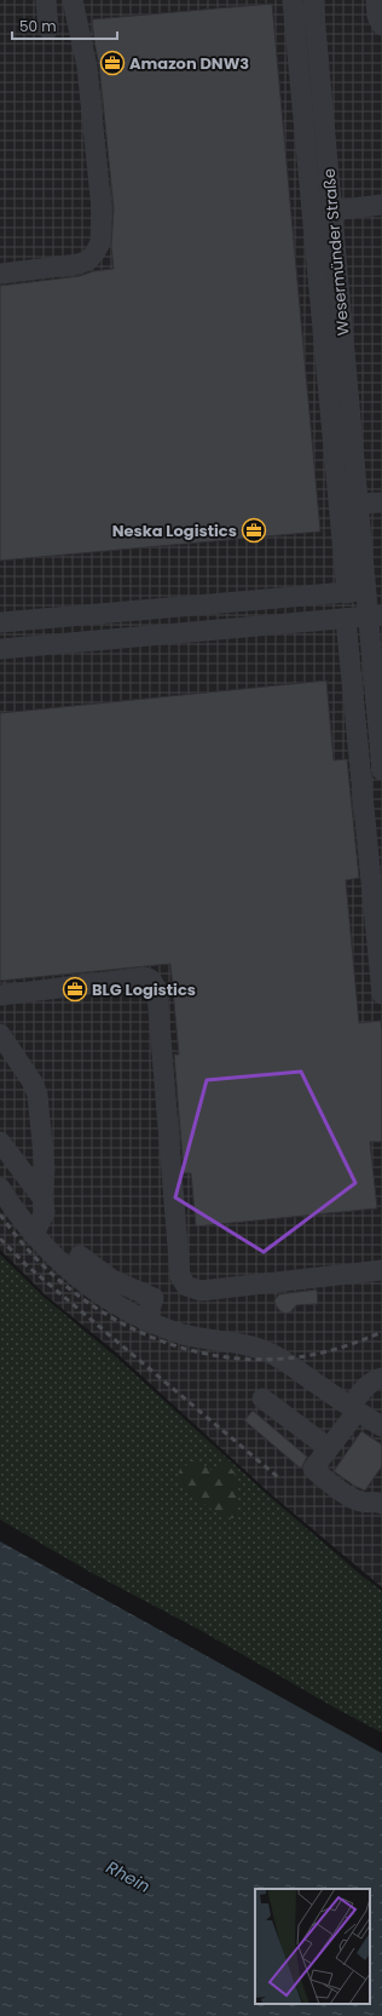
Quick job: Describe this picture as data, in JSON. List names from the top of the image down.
{
  "streets": {
    "street": ["Wesermünder Straße"]
  },
  "water": ["Rhein"],
  "places": {
    "office": ["Amazon DNW3", "Neska Logistics", "BLG Logistics"]
  },
  "scale_bar": "50 m"
}
